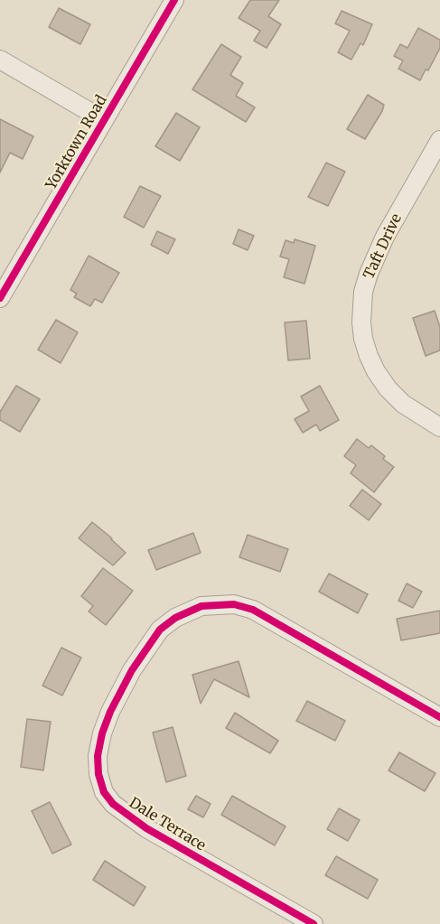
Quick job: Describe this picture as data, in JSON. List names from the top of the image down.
{
  "streets": {
    "street": ["Yorktown Road", "Taft Drive", "Dale Terrace"]
  }
}
